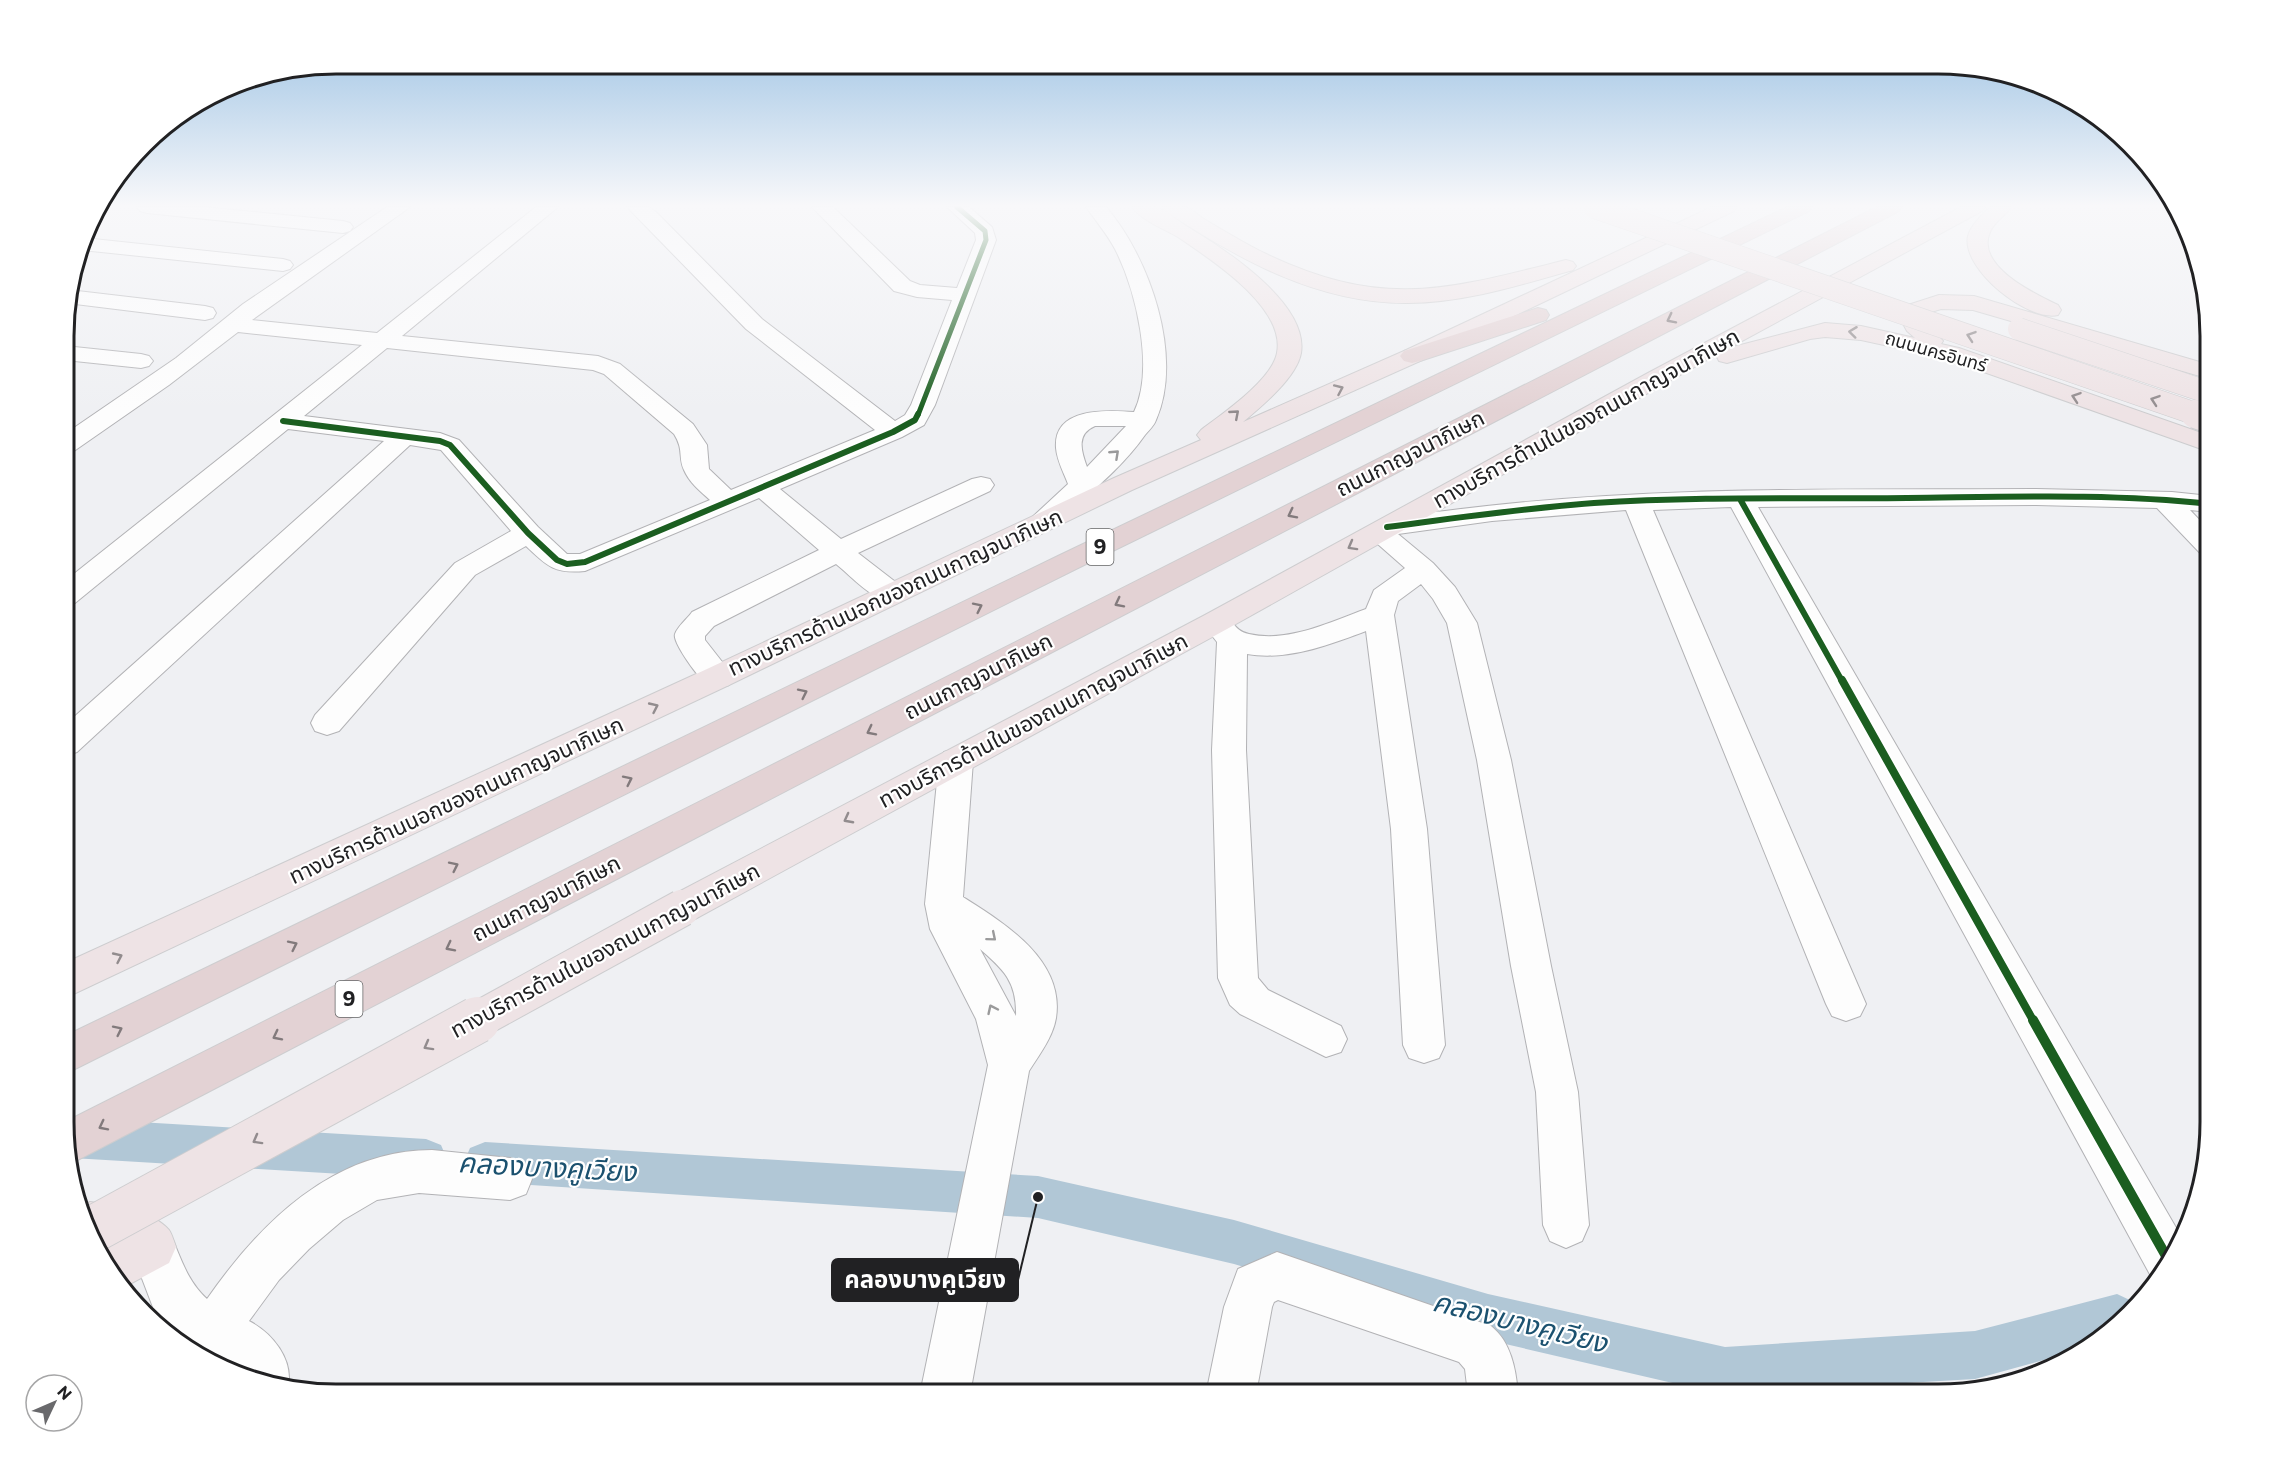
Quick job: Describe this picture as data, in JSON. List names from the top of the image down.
{
  "streets": {
    "highway": ["ถนนกาญจนาภิเษก", "9"],
    "main road": ["ถนนนครอินทร์", "ทางบริการด้านในของถนนกาญจนาภิเษก", "ทางบริการด้านนอกของถนนกาญจนาภิเษก"]
  },
  "crossings": [
    ["ถนนนครอินทร์", "ทางบริการด้านในของถนนกาญจนาภิเษก"]
  ],
  "one_way": ["ทางบริการด้านในของถนนกาญจนาภิเษก", "ทางบริการด้านนอกของถนนกาญจนาภิเษก"],
  "water": ["คลองบางคูเวียง"],
  "places": ["คลองบางคูเวียง"],
  "north": "top right"
}
